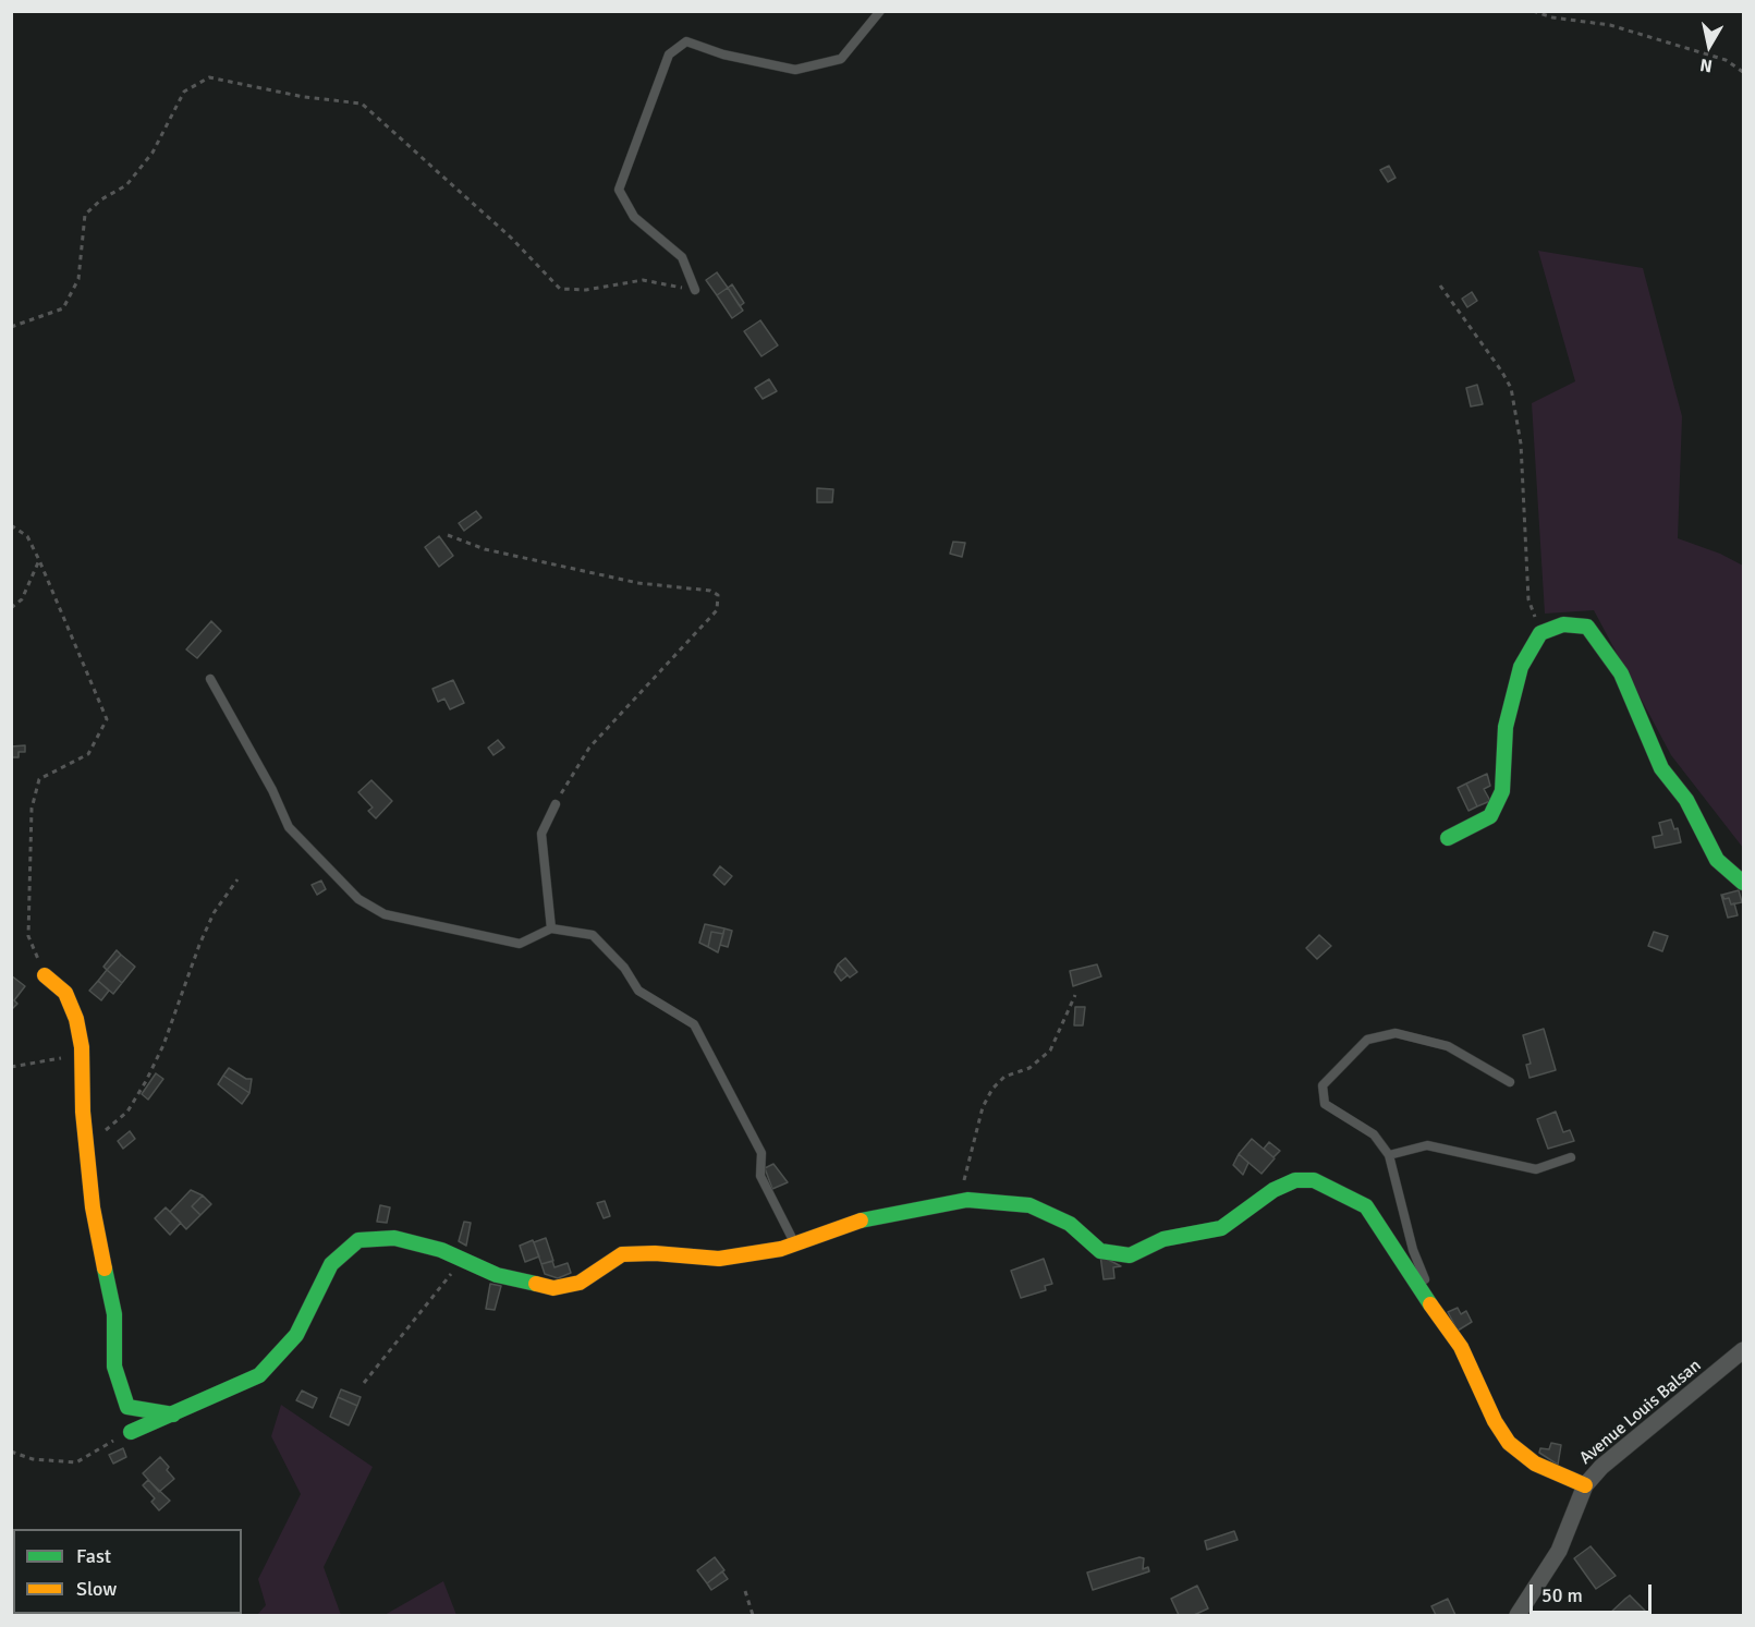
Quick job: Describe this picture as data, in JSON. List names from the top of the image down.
{
  "streets": {
    "street": ["Avenue Louis Balsan"]
  },
  "legend": ["Fast", "Slow"],
  "scale_bar": "50 m",
  "north": "bottom"
}
